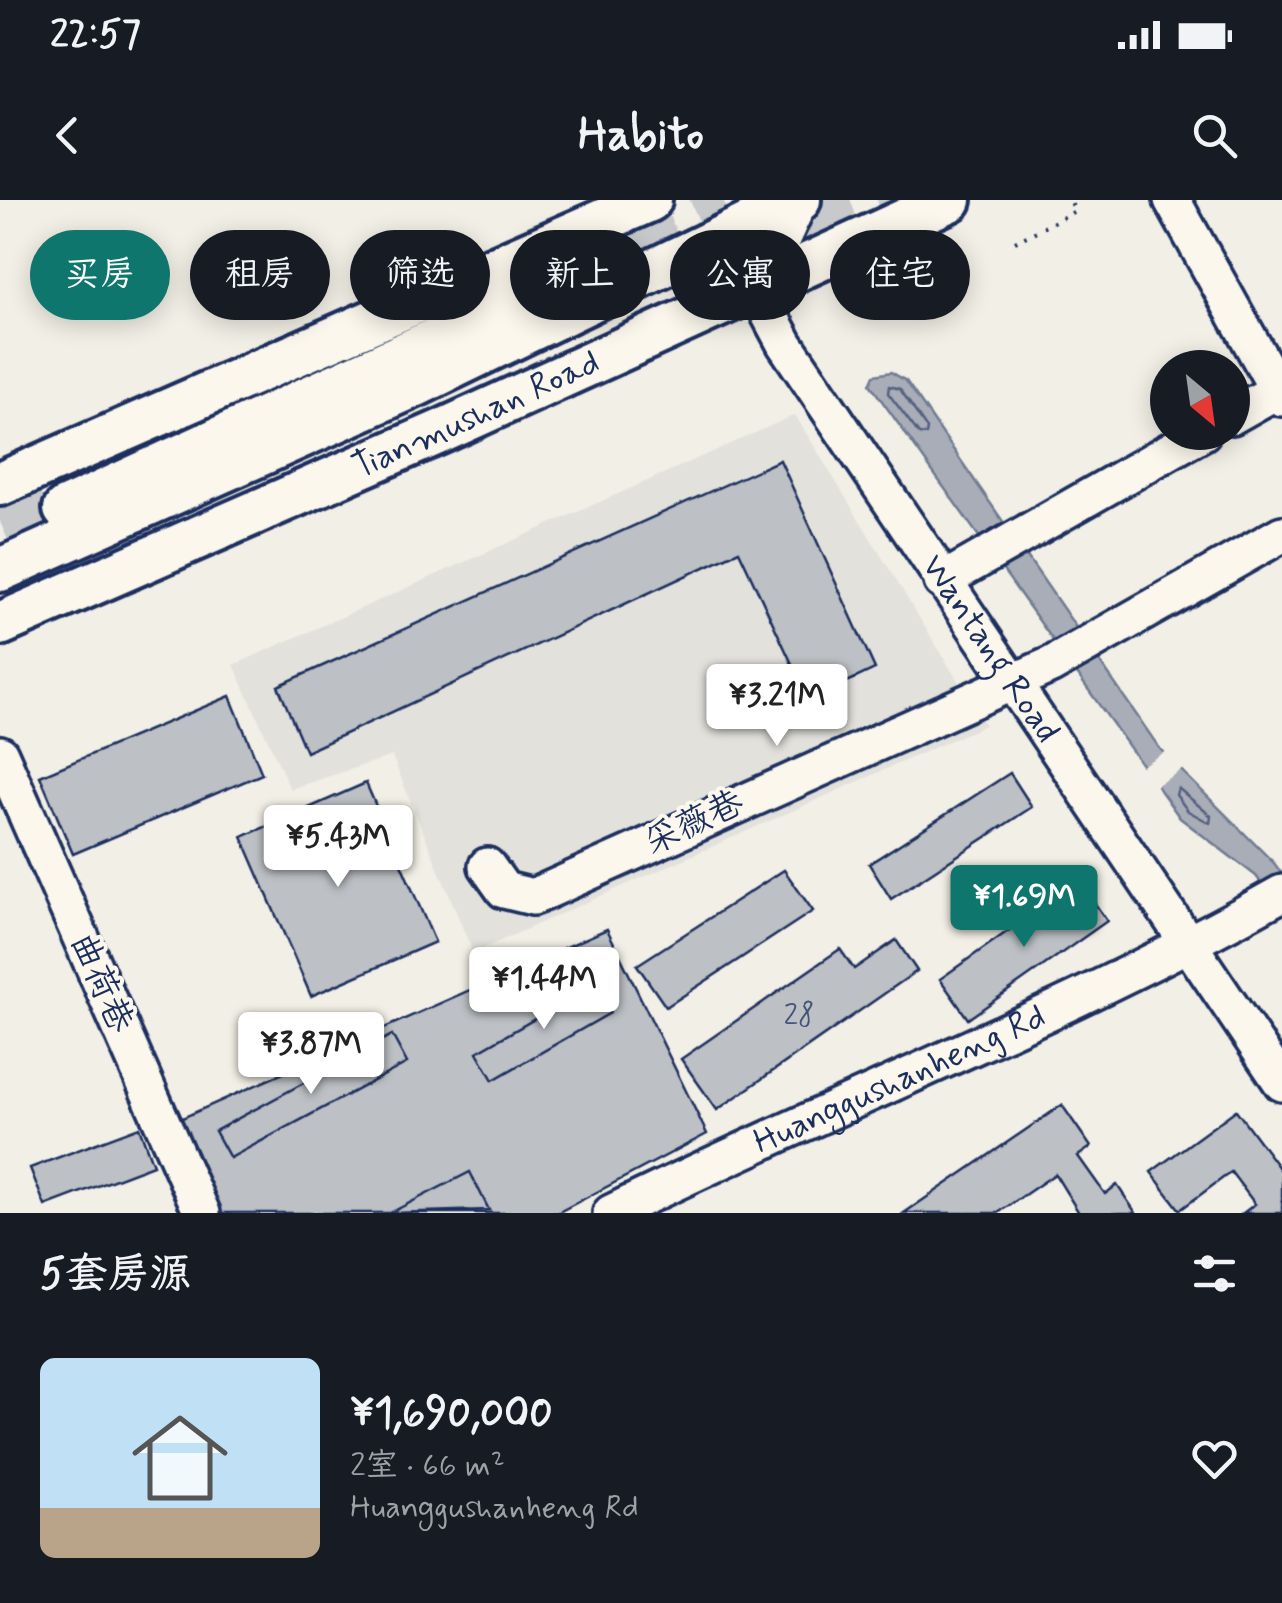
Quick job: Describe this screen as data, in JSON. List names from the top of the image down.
{
  "streets": {
    "main road": ["Tianmushan Road"],
    "street": [
      "Wantang Road",
      "采薇巷",
      "曲荷巷",
      "Huanggushanheng Rd"
    ]
  },
  "crossings": [
    ["Wantang Road", "采薇巷"],
    ["Wantang Road", "Huanggushanheng Rd"]
  ],
  "house_numbers": ["28"],
  "north": "bottom right",
  "page": {
    "status": "22:57",
    "header": "Habito",
    "chip": [
      "买房",
      "租房",
      "筛选",
      "新上",
      "公寓",
      "住宅"
    ],
    "price": [
      "¥3.21M",
      "¥5.43M",
      "¥1.69M",
      "¥1.44M",
      "¥3.87M"
    ],
    "heading": "5套房源",
    "list": [
      {
        "name": "¥1,690,000",
        "note": "2室 · 66 m² · Huanggushanheng Rd"
      }
    ]
  }
}
